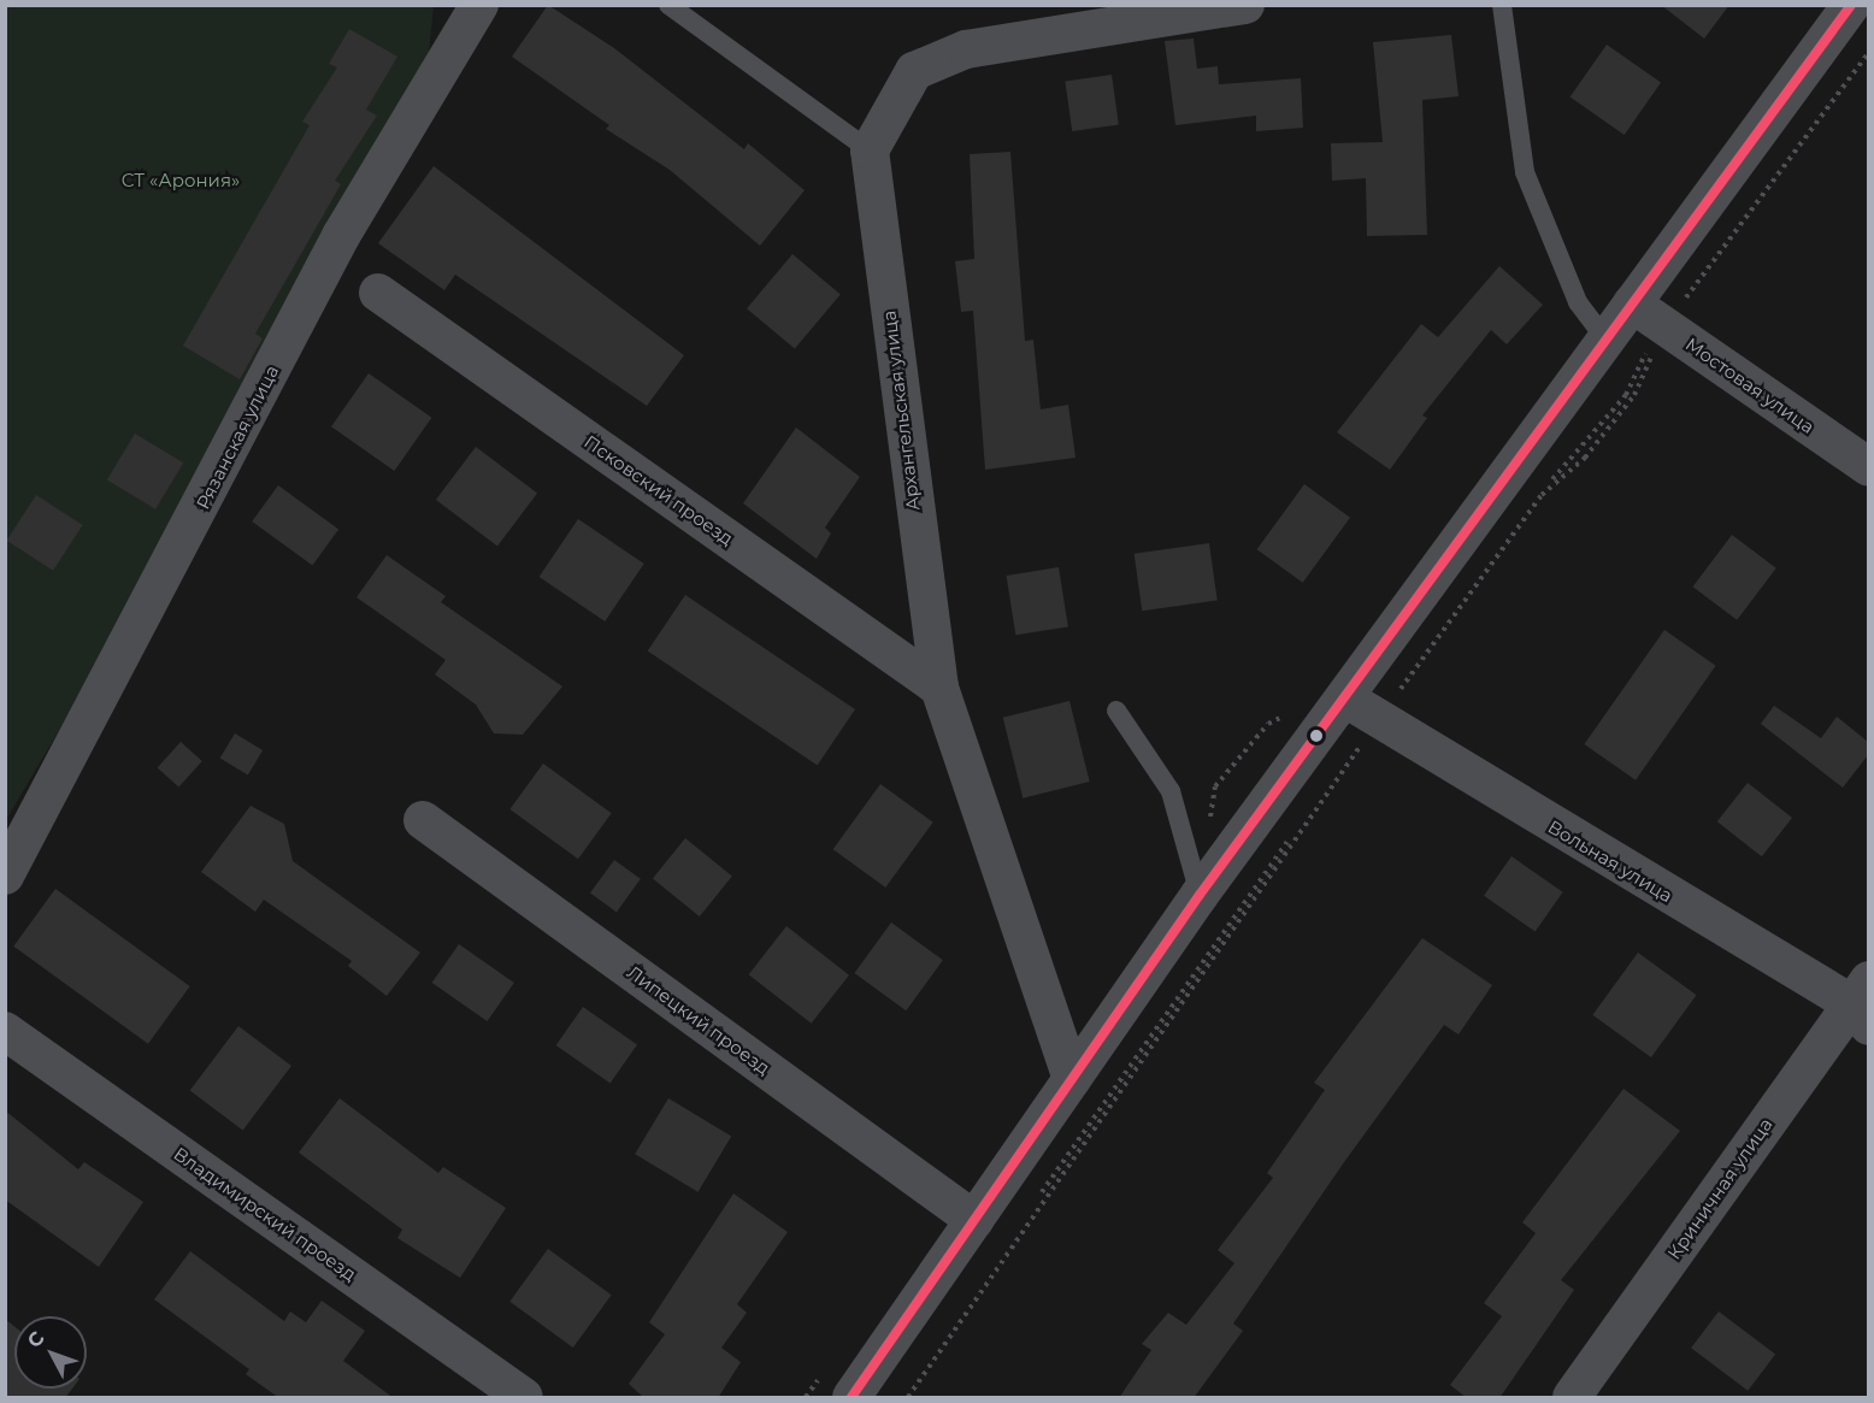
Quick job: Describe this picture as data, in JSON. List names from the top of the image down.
{
  "streets": {
    "street": [
      "Мостовая улица",
      "Архангельская улица",
      "Рязанская улица",
      "Псковский проезд",
      "Вольная улица",
      "Липецкий проезд",
      "Криничная улица",
      "Владимирский проезд"
    ]
  },
  "crossings": [
    ["Архангельская улица", "Псковский проезд"],
    ["Вольная улица", "Криничная улица"]
  ],
  "parks": ["СТ «Арония»"],
  "north": "top left"
}
